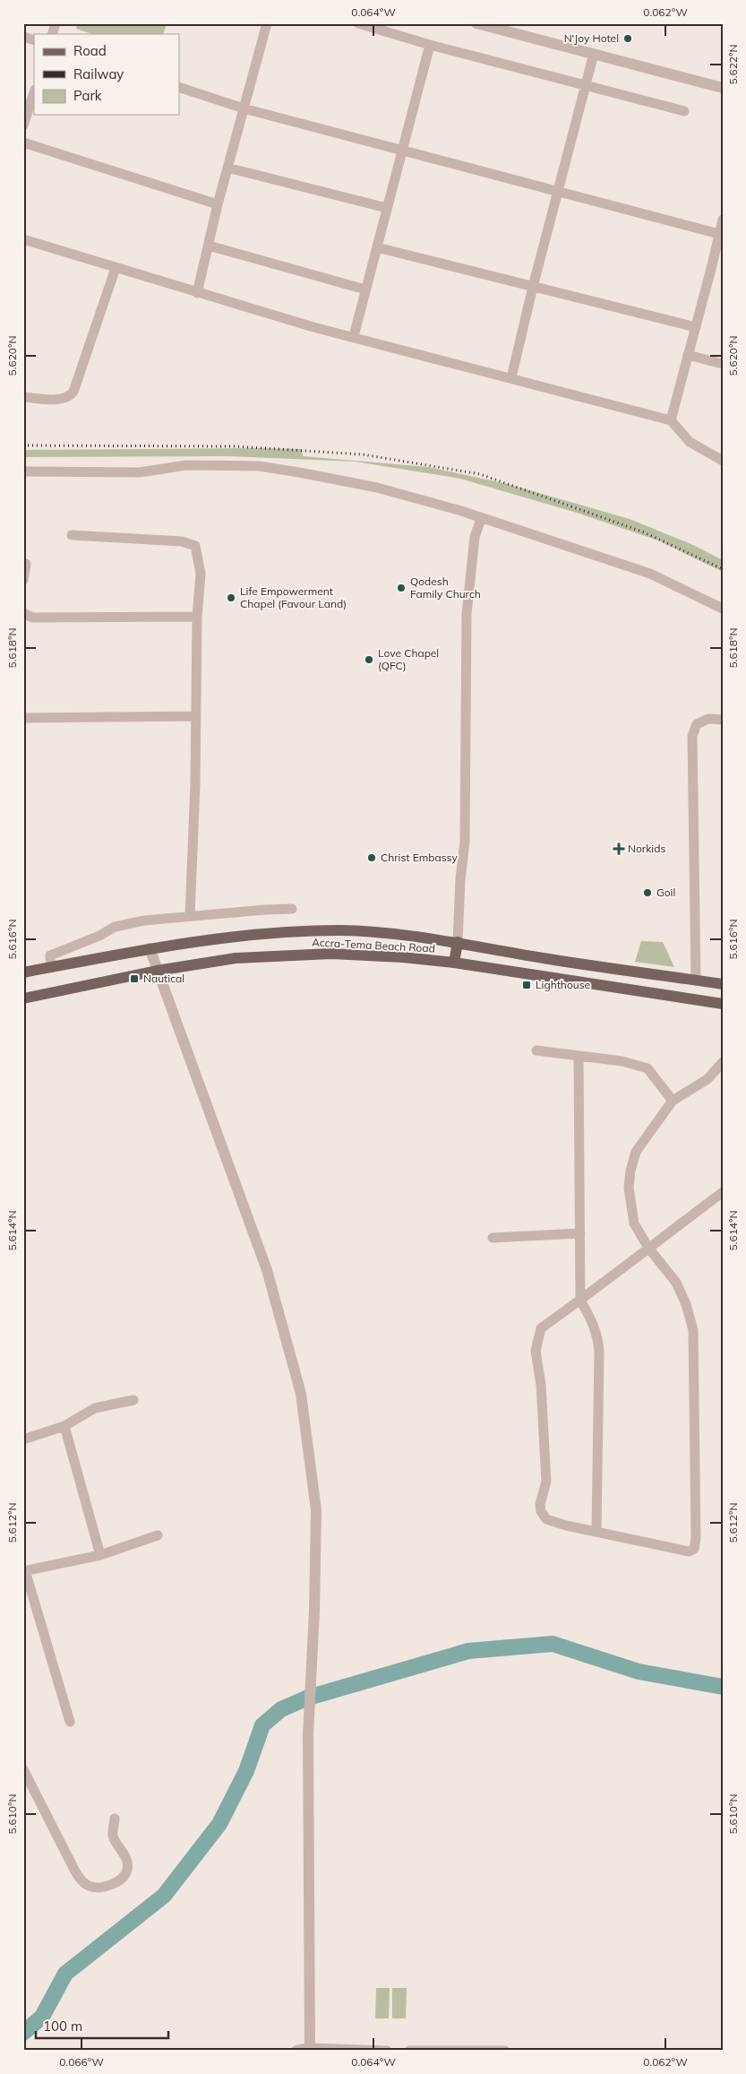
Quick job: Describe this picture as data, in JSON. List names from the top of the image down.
{
  "streets": {
    "main road": ["Accra-Tema Beach Road"]
  },
  "places": {
    "other": [
      "N'Joy Hotel",
      "Qodesh Family Church",
      "Life Empowerment Chapel (Favour Land)",
      "Love Chapel (QFC)",
      "Christ Embassy",
      "Goil"
    ],
    "health": ["Norkids"],
    "transit": ["Nautical", "Lighthouse"]
  },
  "legend": ["Road", "Railway", "Park"],
  "scale_bar": "100 m",
  "coordinates": [
    "0.064°W",
    "0.062°W",
    "5.622°N",
    "5.620°N",
    "5.618°N",
    "5.616°N",
    "5.614°N",
    "5.612°N",
    "5.610°N",
    "0.066°W"
  ]
}
